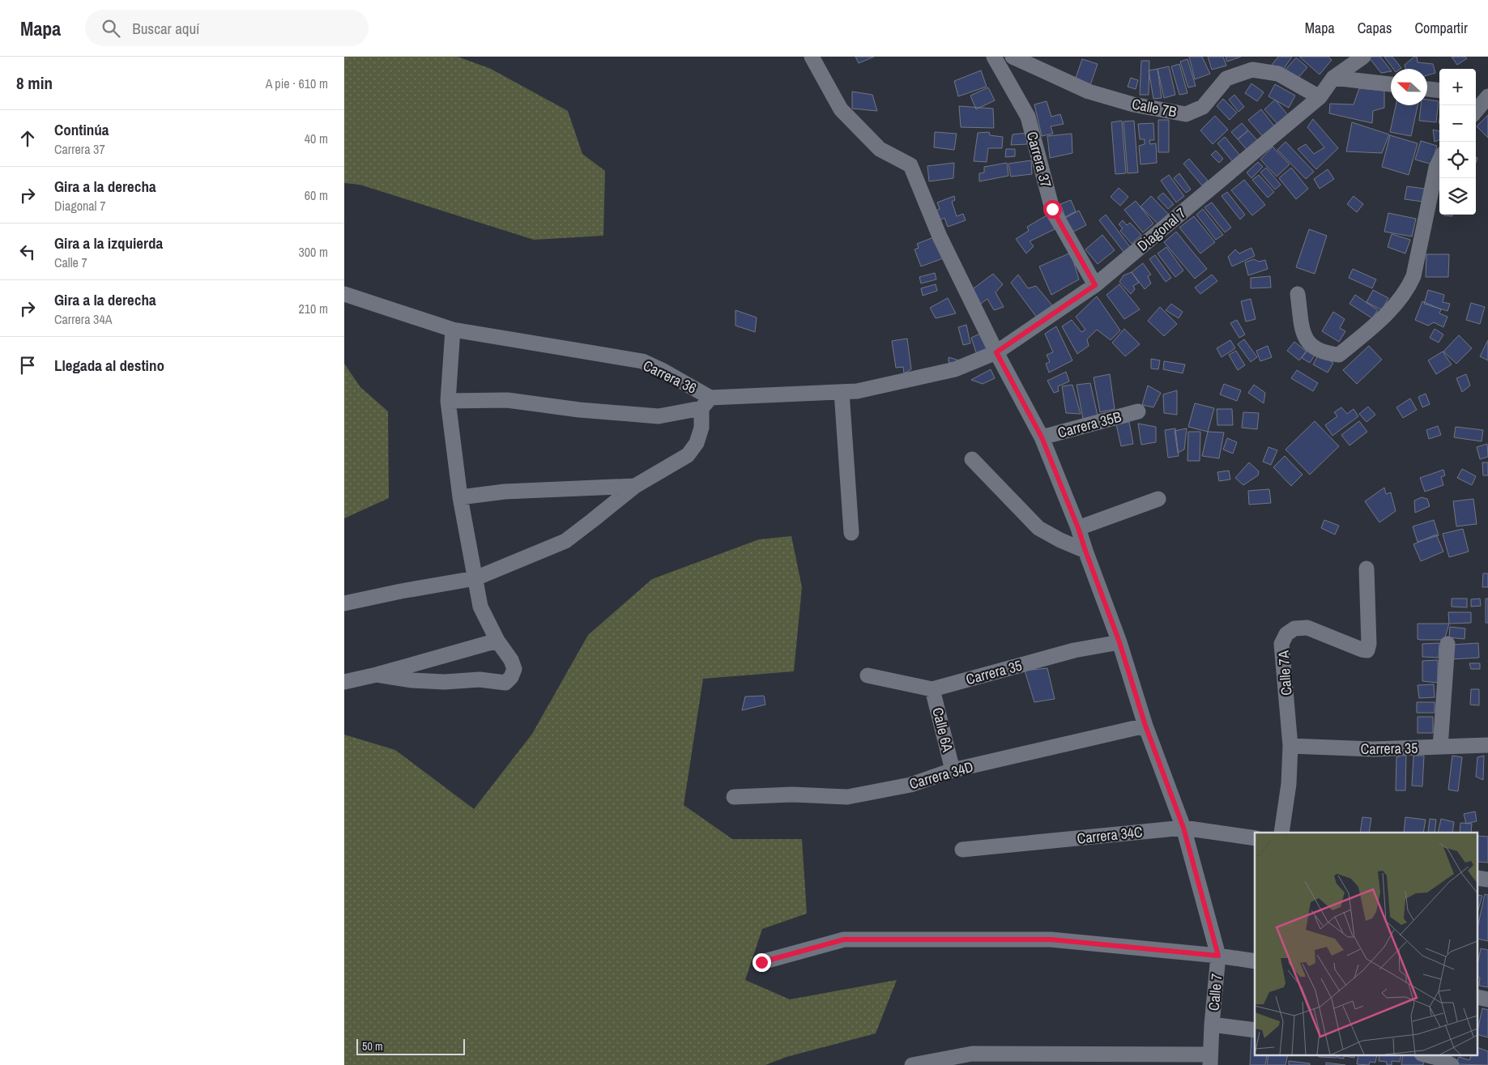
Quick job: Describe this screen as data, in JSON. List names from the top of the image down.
{
  "streets": {
    "street": [
      "Calle 7B",
      "Carrera 37",
      "Diagonal 7",
      "Carrera 36",
      "Carrera 35B",
      "Carrera 35",
      "Calle 7A",
      "Calle 6A",
      "Carrera 34D",
      "Carrera 34C",
      "Calle 7"
    ]
  },
  "crossings": [
    ["Calle 7B", "Diagonal 7"],
    ["Carrera 37", "Diagonal 7"],
    ["Diagonal 7", "Carrera 36"],
    ["Diagonal 7", "Calle 7"],
    ["Carrera 36", "Calle 7"],
    ["Carrera 35B", "Calle 7"],
    ["Carrera 35", "Calle 7A"],
    ["Carrera 35", "Calle 6A"],
    ["Carrera 35", "Calle 7"],
    ["Calle 6A", "Carrera 34D"],
    ["Carrera 34D", "Calle 7"],
    ["Carrera 34C", "Calle 7"]
  ],
  "scale_bar": "50 m",
  "north": "left",
  "page": {
    "header": "Mapa",
    "search": "Buscar aquí",
    "nav": ["Mapa", "Capas", "Compartir"],
    "heading": ["8 min", "A pie · 610 m"],
    "map_buttons": ["+", "−"],
    "list": [
      ["Continúa", "Carrera 37", "40 m"],
      ["Gira a la derecha", "Diagonal 7", "60 m"],
      ["Gira a la izquierda", "Calle 7", "300 m"],
      ["Gira a la derecha", "Carrera 34A", "210 m"],
      "Llegada al destino"
    ],
    "scale": "50 m"
  }
}
